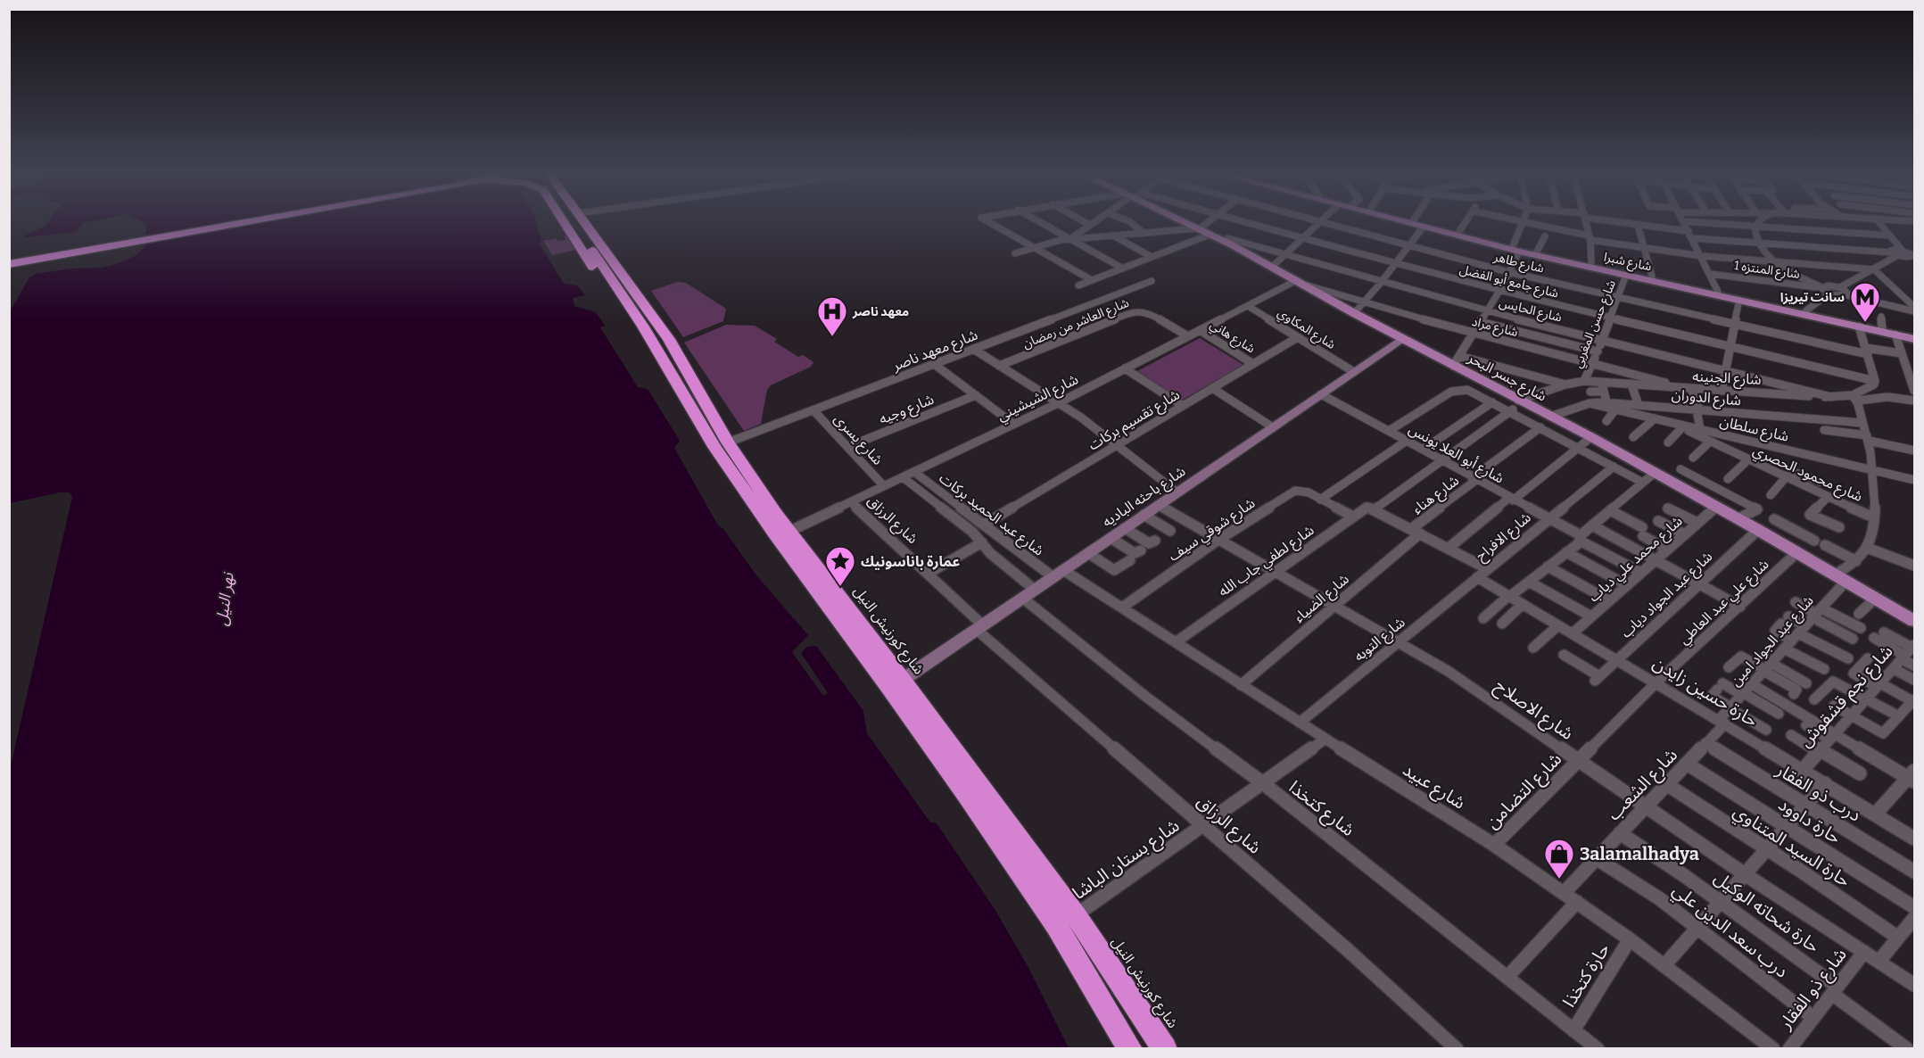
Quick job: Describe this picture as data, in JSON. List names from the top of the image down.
{
  "streets": {
    "highway": ["شارع كورنيش النيل"],
    "main road": ["شارع شبرا", "شارع جسر البحر"],
    "street": [
      "شارع طاهر",
      "شارع المنتزه 1",
      "شارع جامع أبو الفضل",
      "شارع الحايس",
      "شارع العاشر من رمضان",
      "شارع حسن المغربي",
      "شارع مراد",
      "شارع المكاوي",
      "شارع هاني",
      "شارع معهد ناصر",
      "شارع الجنينه",
      "شارع الشيشيني",
      "شارع الدوران",
      "شارع وجيه",
      "شارع تقسيم بركات",
      "شارع سلطان",
      "شارع يسرى",
      "شارع أبو العلا يونس",
      "شارع محمود الحصري",
      "شارع هناء",
      "شارع باحثه الباديه",
      "شارع عبد الحميد بركات",
      "شارع الرزاق",
      "شارع شوقي سيف",
      "شارع الافراح",
      "شارع محمد علي دياب",
      "شارع لطفي جاب الله",
      "شارع عبد الجواد دياب",
      "شارع الضياء",
      "شارع علي عبد العاطي",
      "شارع التوبه",
      "شارع عبد الجواد امين",
      "حارة حسين زايدن",
      "شارع نجم قشقوش",
      "شارع الاصلاح",
      "شارع الشعب",
      "شارع عبيد",
      "شارع التضامن",
      "درب ذو الفقار",
      "شارع كتخذا",
      "حارة داوود",
      "حارة السيد المتناوي",
      "شارع بستان الباشا",
      "حارة شحاته الوكيل",
      "درب سعد الدين علي",
      "حارة كتخذا",
      "شارع ذو الفقار"
    ]
  },
  "crossings": [
    ["شارع شبرا", "شارع حسن المغربي"],
    ["شارع طاهر", "شارع حسن المغربي"],
    ["شارع جامع أبو الفضل", "شارع حسن المغربي"],
    ["شارع جامع أبو الفضل", "شارع الجنينه"],
    ["شارع الحايس", "شارع حسن المغربي"],
    ["شارع الحايس", "شارع الجنينه"],
    ["شارع العاشر من رمضان", "شارع الشيشيني"],
    ["شارع حسن المغربي", "شارع مراد"],
    ["شارع حسن المغربي", "شارع الجنينه"],
    ["شارع مراد", "شارع جسر البحر"],
    ["شارع مراد", "شارع الجنينه"],
    ["شارع مراد", "شارع الشيشيني"],
    ["شارع المكاوي", "شارع الشيشيني"],
    ["شارع المكاوي", "شارع تقسيم بركات"],
    ["شارع المكاوي", "شارع باحثه الباديه"],
    ["شارع هاني", "شارع الشيشيني"],
    ["شارع هاني", "شارع تقسيم بركات"],
    ["شارع معهد ناصر", "شارع يسرى"],
    ["شارع معهد ناصر", "شارع كورنيش النيل"],
    ["شارع جسر البحر", "شارع الجنينه"],
    ["شارع جسر البحر", "شارع الشيشيني"],
    ["شارع جسر البحر", "شارع الدوران"],
    ["شارع جسر البحر", "شارع باحثه الباديه"],
    ["شارع جسر البحر", "شارع محمد علي دياب"],
    ["شارع جسر البحر", "شارع عبد الجواد دياب"],
    ["شارع جسر البحر", "شارع علي عبد العاطي"],
    ["شارع جسر البحر", "شارع عبد الجواد امين"],
    ["شارع الجنينه", "شارع أبو العلا يونس"],
    ["شارع الجنينه", "شارع لطفي جاب الله"],
    ["شارع الشيشيني", "شارع يسرى"],
    ["شارع الشيشيني", "شارع عبد الحميد بركات"],
    ["شارع الشيشيني", "شارع الرزاق"],
    ["شارع الشيشيني", "شارع كورنيش النيل"],
    ["شارع الدوران", "شارع سلطان"],
    ["شارع وجيه", "شارع يسرى"],
    ["شارع تقسيم بركات", "شارع عبد الحميد بركات"],
    ["شارع سلطان", "شارع محمود الحصري"],
    ["شارع أبو العلا يونس", "شارع هناء"],
    ["شارع أبو العلا يونس", "شارع باحثه الباديه"],
    ["شارع أبو العلا يونس", "شارع الافراح"],
    ["شارع أبو العلا يونس", "شارع محمد علي دياب"],
    ["شارع هناء", "شارع الضياء"],
    ["شارع باحثه الباديه", "شارع عبد الحميد بركات"],
    ["شارع باحثه الباديه", "شارع الرزاق"],
    ["شارع باحثه الباديه", "شارع كورنيش النيل"],
    ["شارع باحثه الباديه", "شارع الاصلاح"],
    ["شارع باحثه الباديه", "شارع عبيد"],
    ["شارع باحثه الباديه", "شارع كتخذا"],
    ["شارع عبد الحميد بركات", "شارع عبيد"],
    ["شارع الرزاق", "شارع بستان الباشا"],
    ["شارع شوقي سيف", "شارع الاصلاح"],
    ["شارع شوقي سيف", "شارع عبيد"],
    ["شارع الافراح", "شارع التوبه"],
    ["شارع الافراح", "حارة حسين زايدن"],
    ["شارع محمد علي دياب", "حارة حسين زايدن"],
    ["شارع لطفي جاب الله", "شارع الاصلاح"],
    ["شارع لطفي جاب الله", "شارع عبيد"],
    ["شارع عبد الجواد دياب", "حارة حسين زايدن"],
    ["شارع الضياء", "شارع الاصلاح"],
    ["شارع الضياء", "شارع عبيد"],
    ["شارع علي عبد العاطي", "حارة حسين زايدن"],
    ["شارع علي عبد العاطي", "شارع الاصلاح"],
    ["شارع علي عبد العاطي", "شارع التضامن"],
    ["شارع كورنيش النيل", "شارع بستان الباشا"],
    ["شارع التوبه", "حارة حسين زايدن"],
    ["شارع التوبه", "شارع الاصلاح"],
    ["شارع التوبه", "شارع عبيد"],
    ["شارع عبد الجواد امين", "حارة حسين زايدن"],
    ["شارع عبد الجواد امين", "شارع الشعب"],
    ["حارة حسين زايدن", "شارع نجم قشقوش"],
    ["حارة حسين زايدن", "شارع الشعب"],
    ["شارع الاصلاح", "شارع الشعب"],
    ["شارع الاصلاح", "شارع التضامن"],
    ["شارع الاصلاح", "شارع ذو الفقار"],
    ["شارع الشعب", "شارع عبيد"],
    ["شارع الشعب", "درب ذو الفقار"],
    ["شارع الشعب", "حارة داوود"],
    ["شارع الشعب", "حارة السيد المتناوي"],
    ["شارع الشعب", "حارة شحاته الوكيل"],
    ["شارع الشعب", "درب سعد الدين علي"],
    ["شارع عبيد", "شارع التضامن"],
    ["شارع عبيد", "شارع بستان الباشا"],
    ["شارع عبيد", "حارة كتخذا"],
    ["شارع كتخذا", "شارع بستان الباشا"],
    ["شارع كتخذا", "حارة كتخذا"],
    ["حارة شحاته الوكيل", "شارع ذو الفقار"],
    ["درب سعد الدين علي", "شارع ذو الفقار"]
  ],
  "water": ["نهر النيل"],
  "places": {
    "metro station": ["سانت تيريزا"],
    "hospital": ["معهد ناصر"],
    "place": ["عمارة باناسونيك"],
    "shop": ["3alamalhadya"]
  }
}
